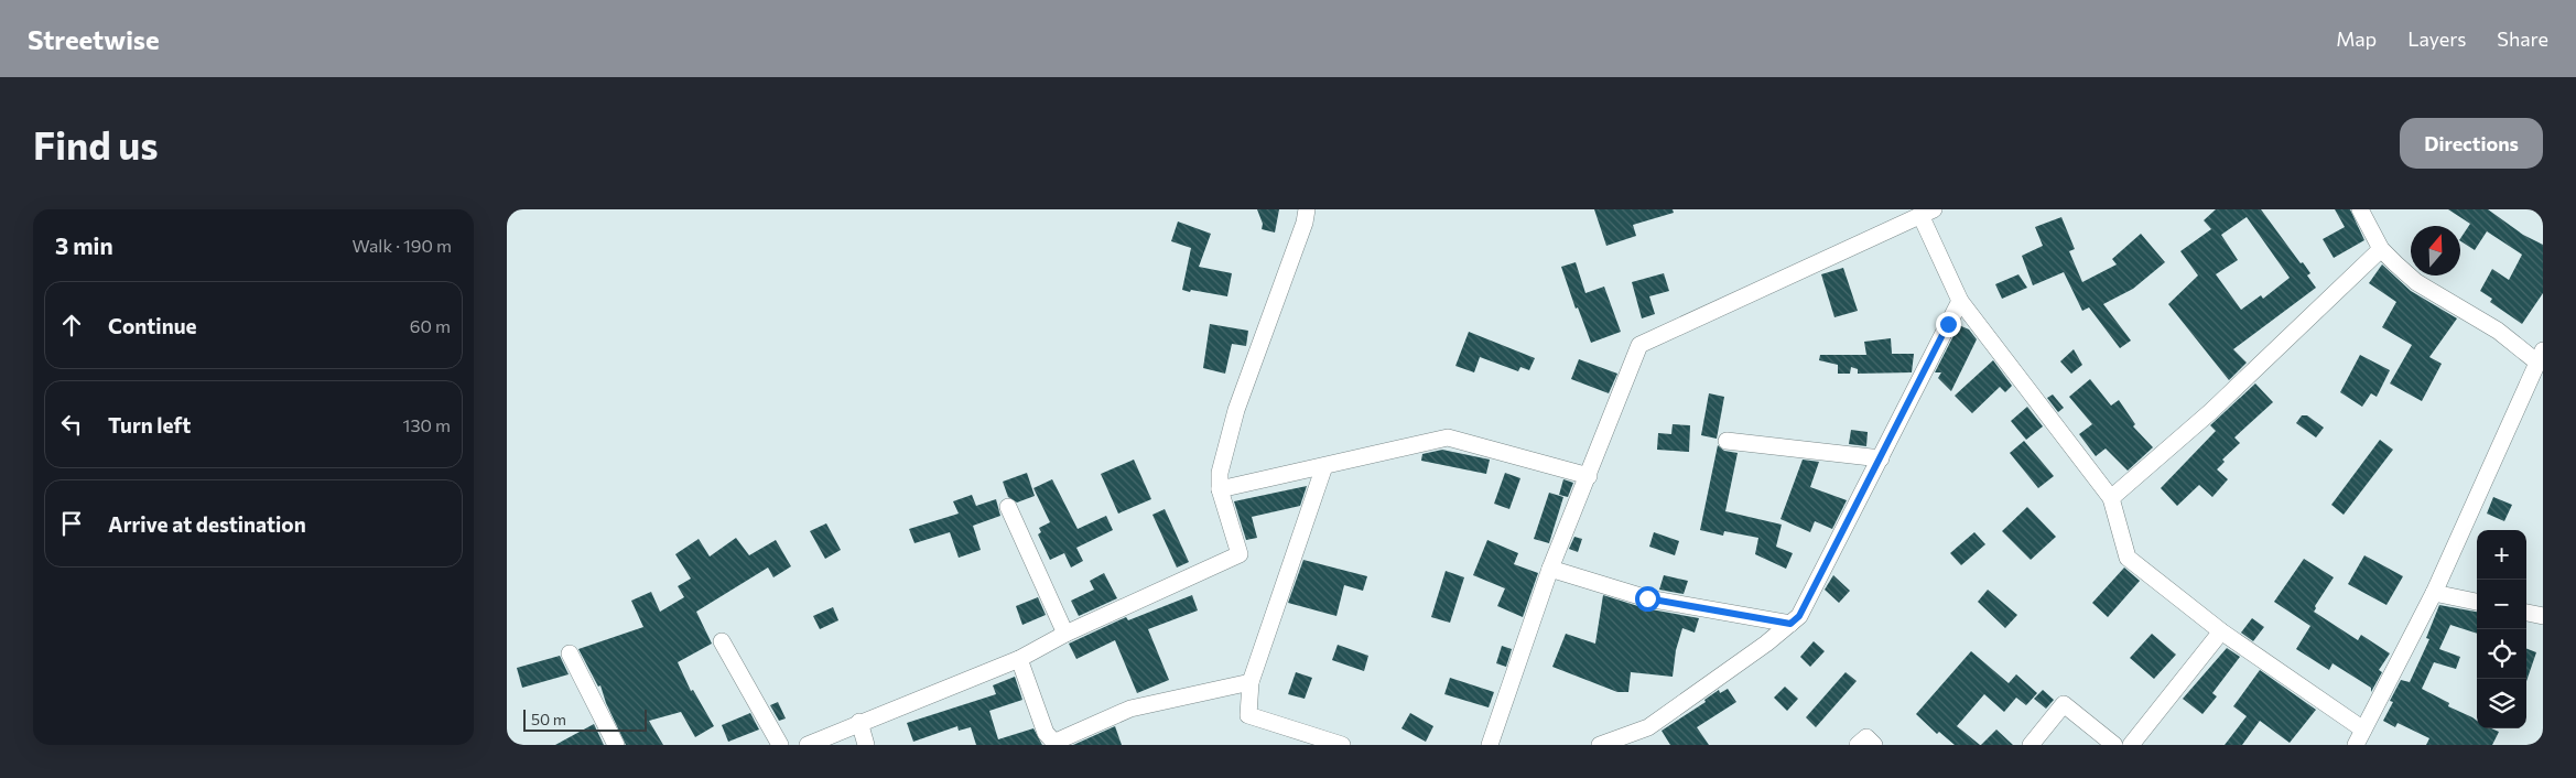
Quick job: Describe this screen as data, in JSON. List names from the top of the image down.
{
  "scale_bar": "50 m",
  "north": "top",
  "page": {
    "header": "Streetwise",
    "nav": ["Map", "Layers", "Share"],
    "buttons": "Directions",
    "title": "Find us",
    "heading": ["3 min", "Walk · 190 m"],
    "list": [
      ["Continue", "60 m"],
      ["Turn left", "130 m"],
      "Arrive at destination"
    ],
    "map_buttons": ["+", "−"],
    "scale": "50 m"
  }
}
